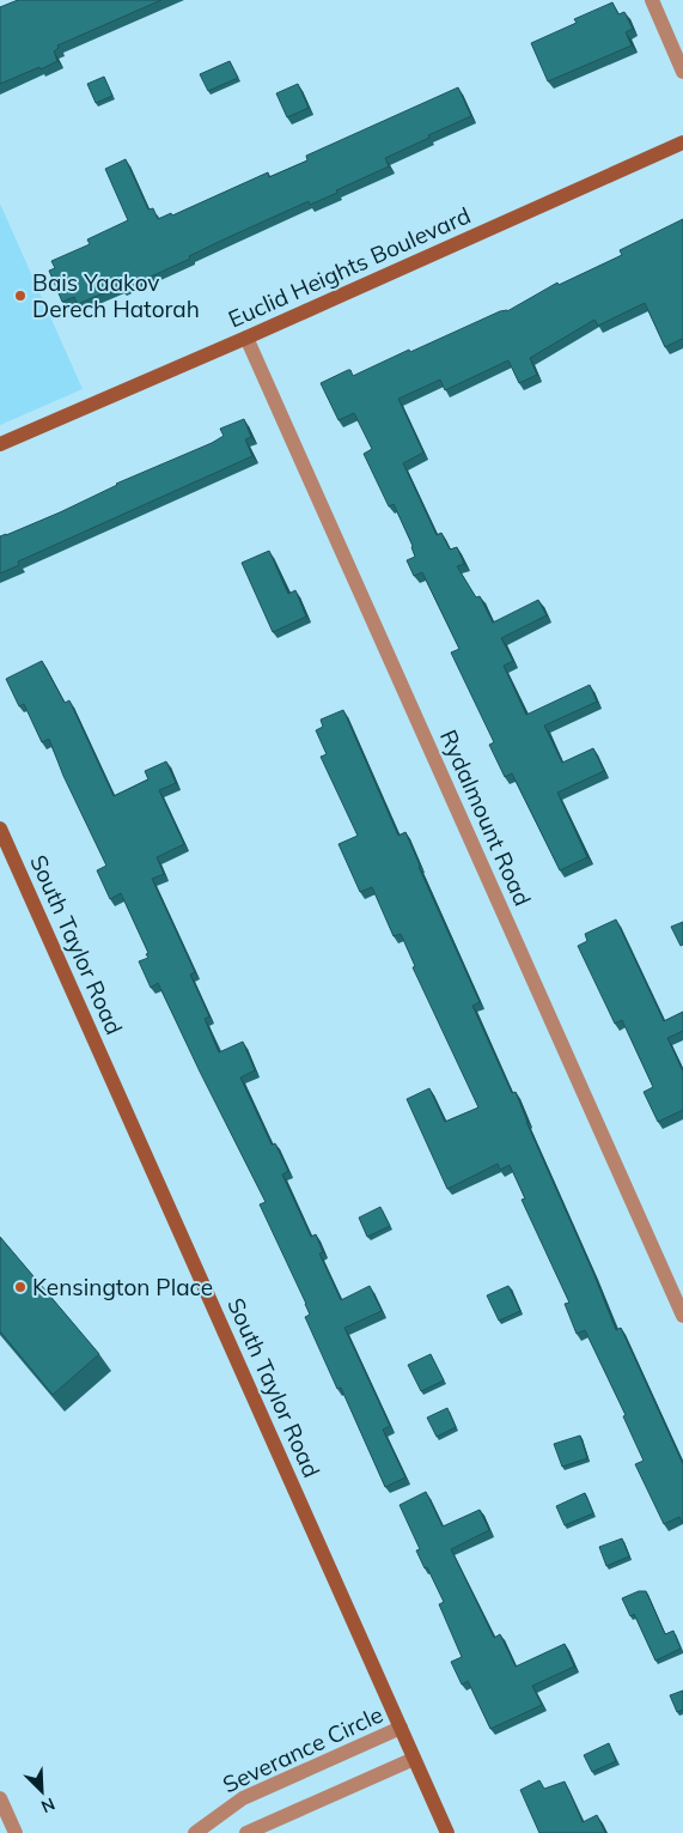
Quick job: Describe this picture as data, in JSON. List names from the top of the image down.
{
  "streets": {
    "main road": ["Euclid Heights Boulevard", "South Taylor Road"],
    "street": ["Rydalmount Road", "Severance Circle"]
  },
  "crossings": [
    ["Euclid Heights Boulevard", "Rydalmount Road"],
    ["South Taylor Road", "Severance Circle"]
  ],
  "places": ["Bais Yaakov Derech Hatorah", "Kensington Place"],
  "north": "bottom right"
}
